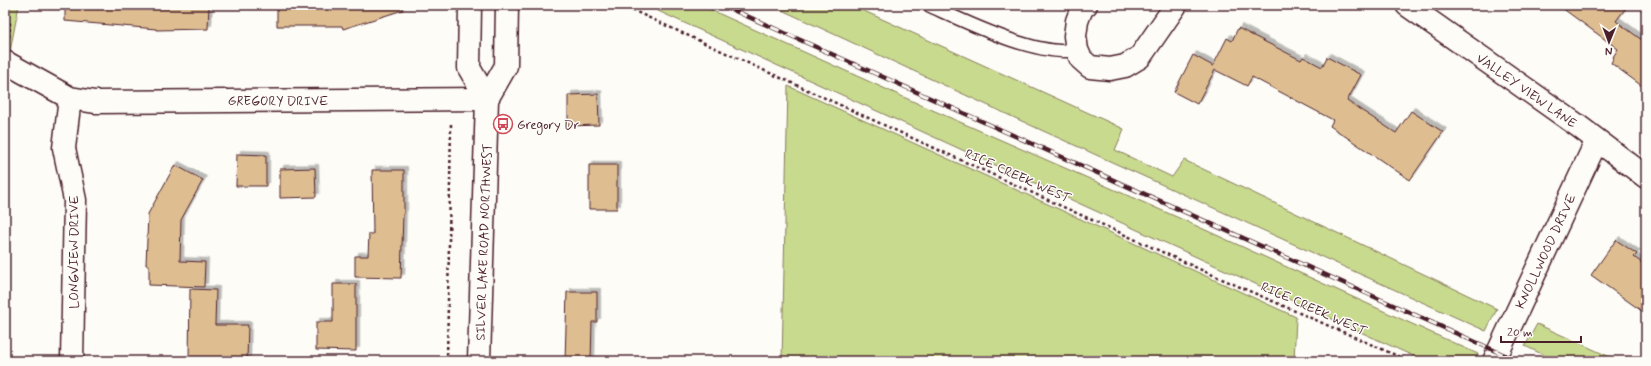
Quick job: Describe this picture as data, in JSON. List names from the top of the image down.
{
  "streets": {
    "street": [
      "VALLEY VIEW LANE",
      "GREGORY DRIVE",
      "SILVER LAKE ROAD NORTHWEST",
      "KNOLLWOOD DRIVE",
      "LONGVIEW DRIVE"
    ],
    "path": ["RICE CREEK WEST"]
  },
  "crossings": [
    ["VALLEY VIEW LANE", "KNOLLWOOD DRIVE"],
    ["GREGORY DRIVE", "SILVER LAKE ROAD NORTHWEST"],
    ["GREGORY DRIVE", "LONGVIEW DRIVE"]
  ],
  "places": {
    "bus stop": ["Gregory Dr"]
  },
  "scale_bar": "20 m",
  "north": "bottom"
}
